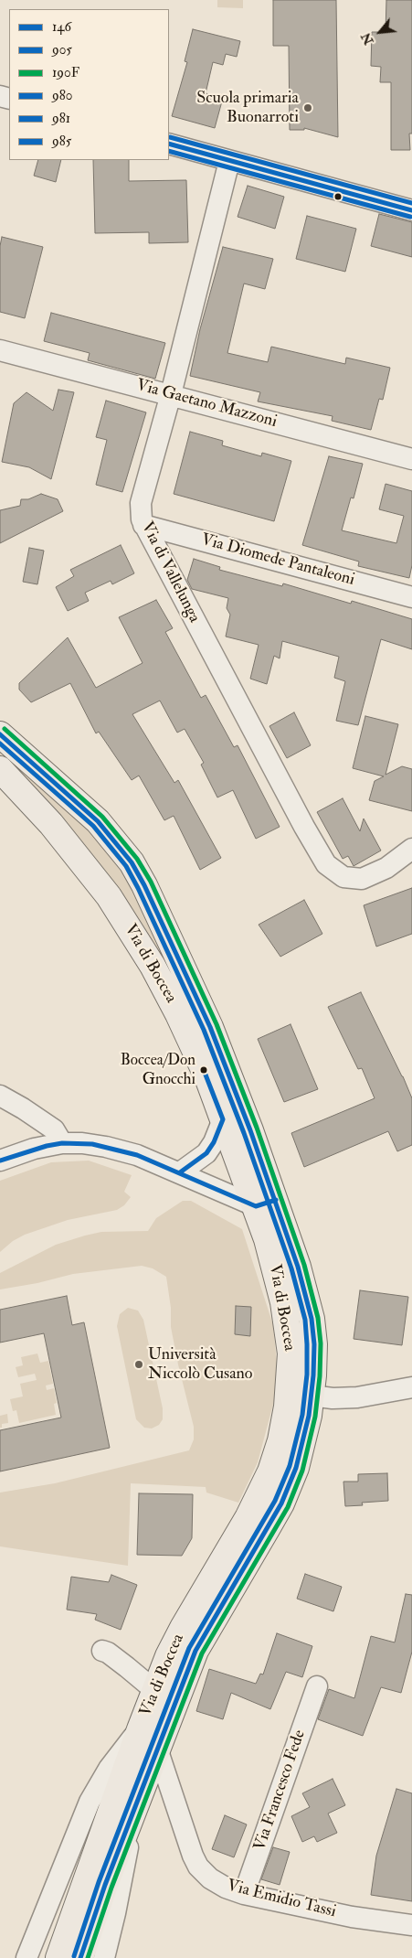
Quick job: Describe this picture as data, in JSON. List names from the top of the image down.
{
  "streets": {
    "main road": ["Via di Boccea"],
    "street": [
      "Via Gaetano Mazzoni",
      "Via Diomede Pantaleoni",
      "Via di Vallelunga",
      "Via Francesco Fede",
      "Via Emidio Tassi"
    ]
  },
  "crossings": [
    ["Via Gaetano Mazzoni", "Via di Vallelunga"],
    ["Via Diomede Pantaleoni", "Via di Vallelunga"],
    ["Via di Boccea", "Via Emidio Tassi"],
    ["Via Francesco Fede", "Via Emidio Tassi"]
  ],
  "places": ["Scuola primaria Buonarroti", "Boccea/Don Gnocchi", "Università Niccolò Cusano"],
  "lines": [
    "transit line 985",
    "transit line 980",
    "transit line 981",
    "transit line 190F",
    "transit line 146",
    "transit line 905"
  ],
  "legend": [
    "146",
    "905",
    "190F",
    "980",
    "981",
    "985"
  ],
  "north": "bottom left"
}
